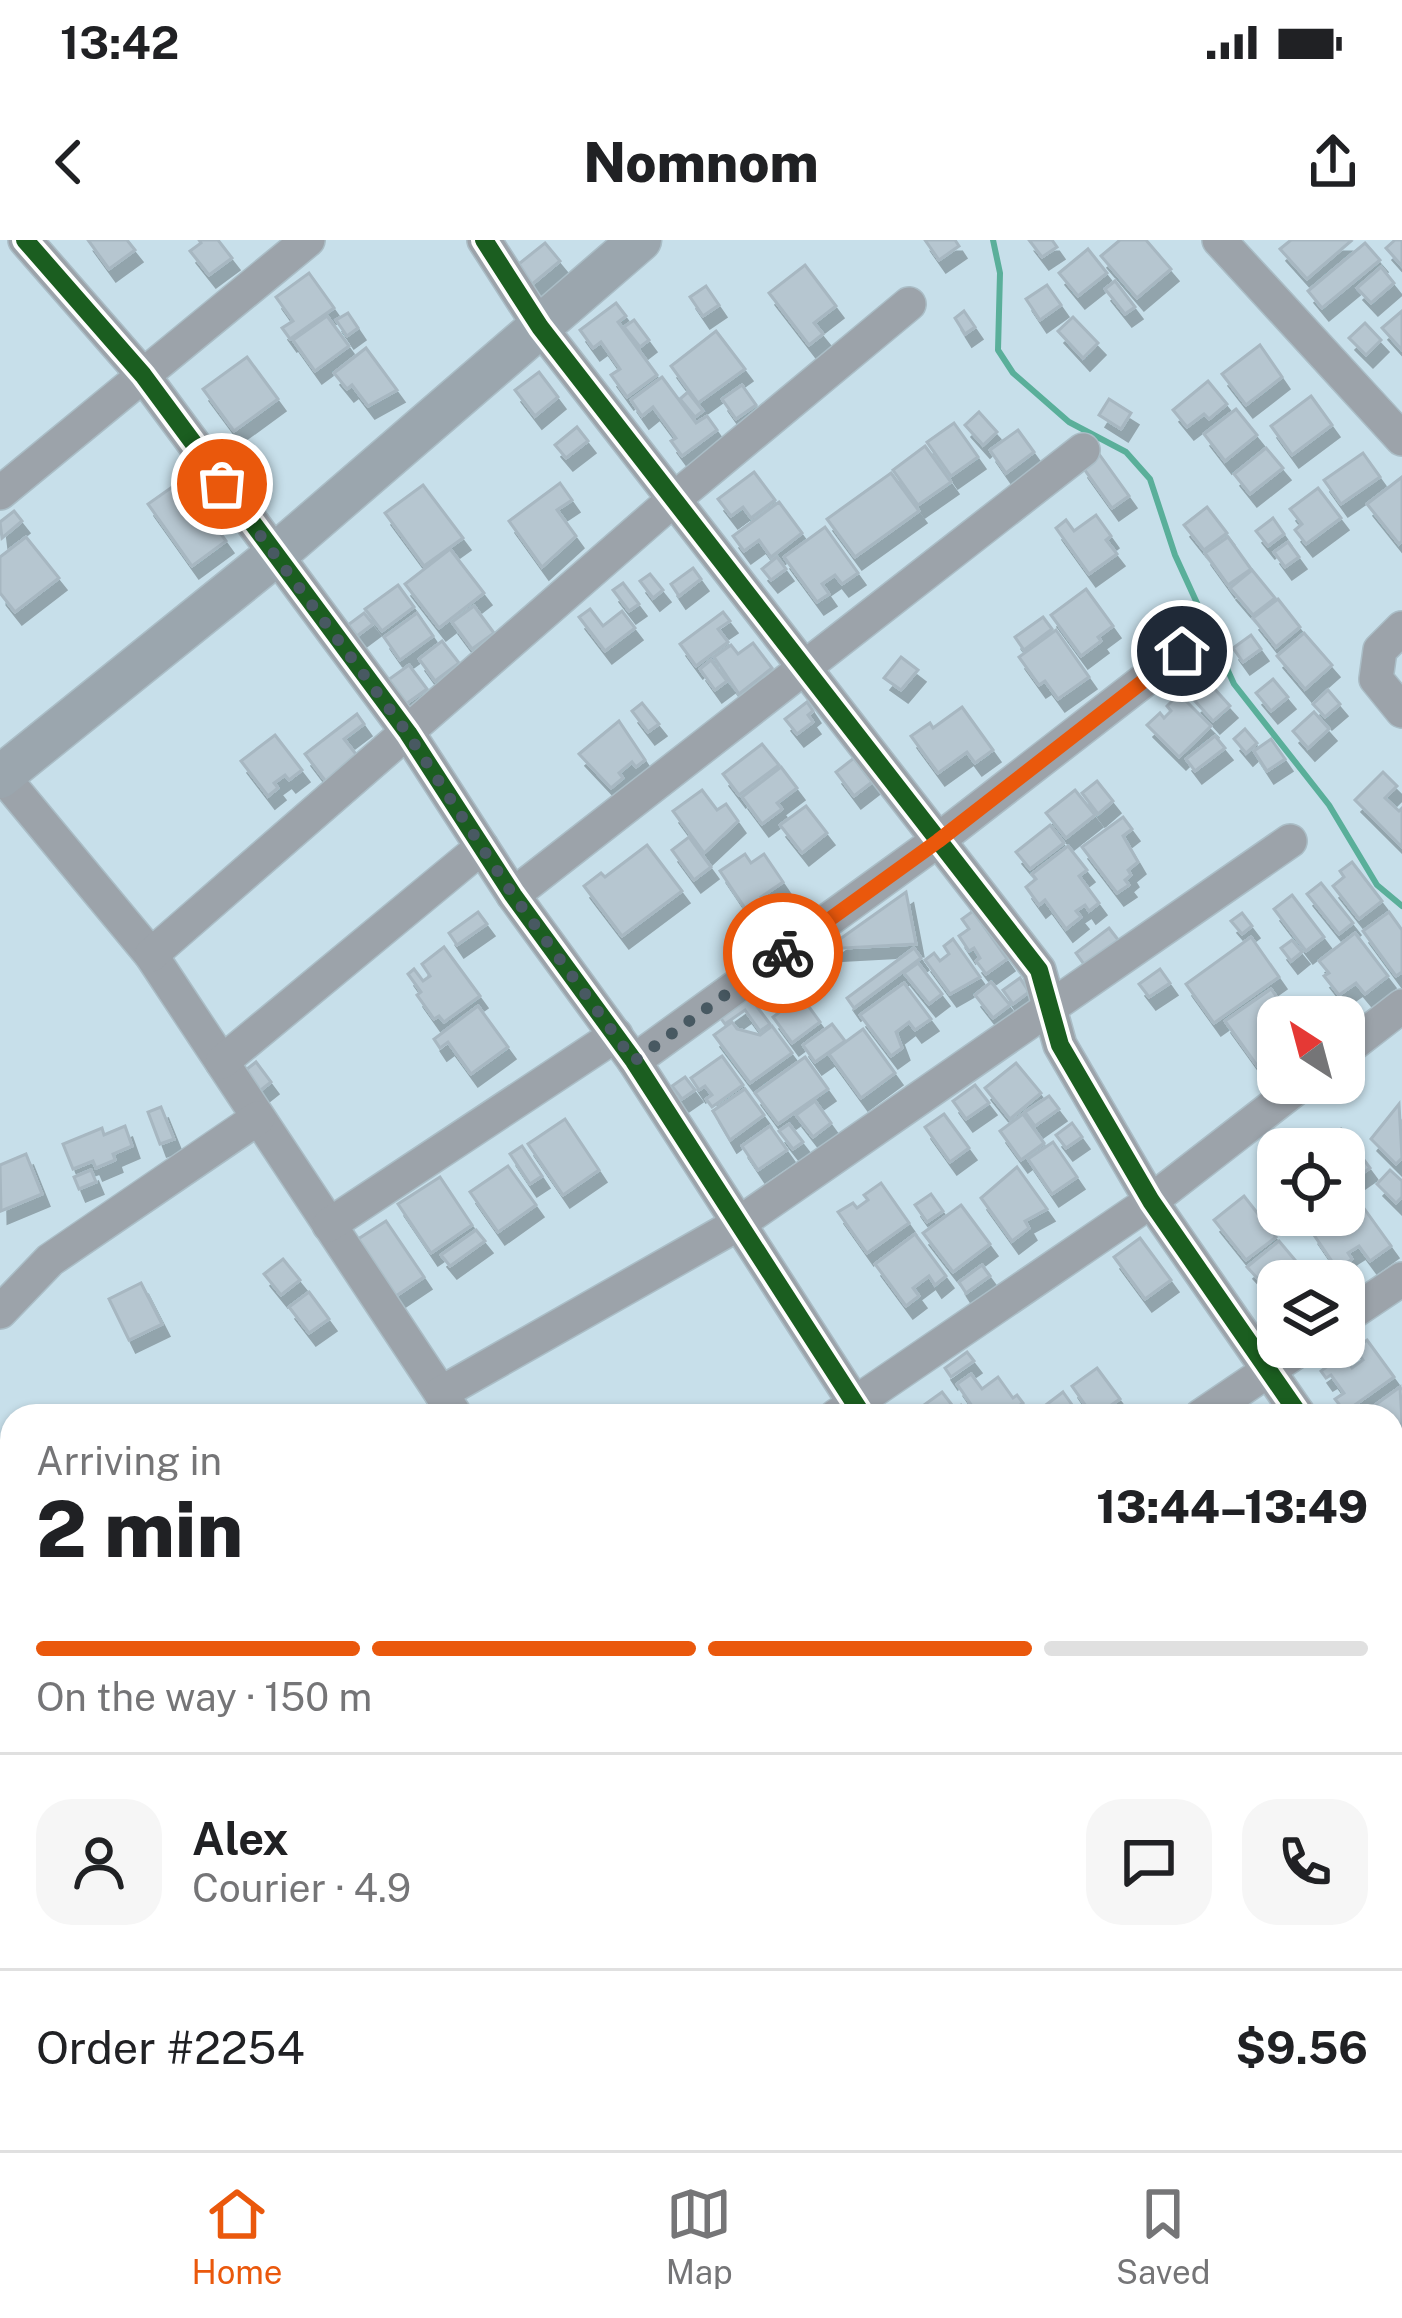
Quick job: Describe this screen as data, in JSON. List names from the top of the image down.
{
  "north": "top left",
  "page": {
    "status": "13:42",
    "header": "Nomnom",
    "heading": ["2 min", "Arriving in", "13:44–13:49"],
    "panel": [
      "Alex",
      "Courier · 4.9",
      "Order #2254",
      "$9.56"
    ],
    "bar": "On the way · 150 m",
    "tabs": ["Home", "Map", "Saved"]
  }
}
